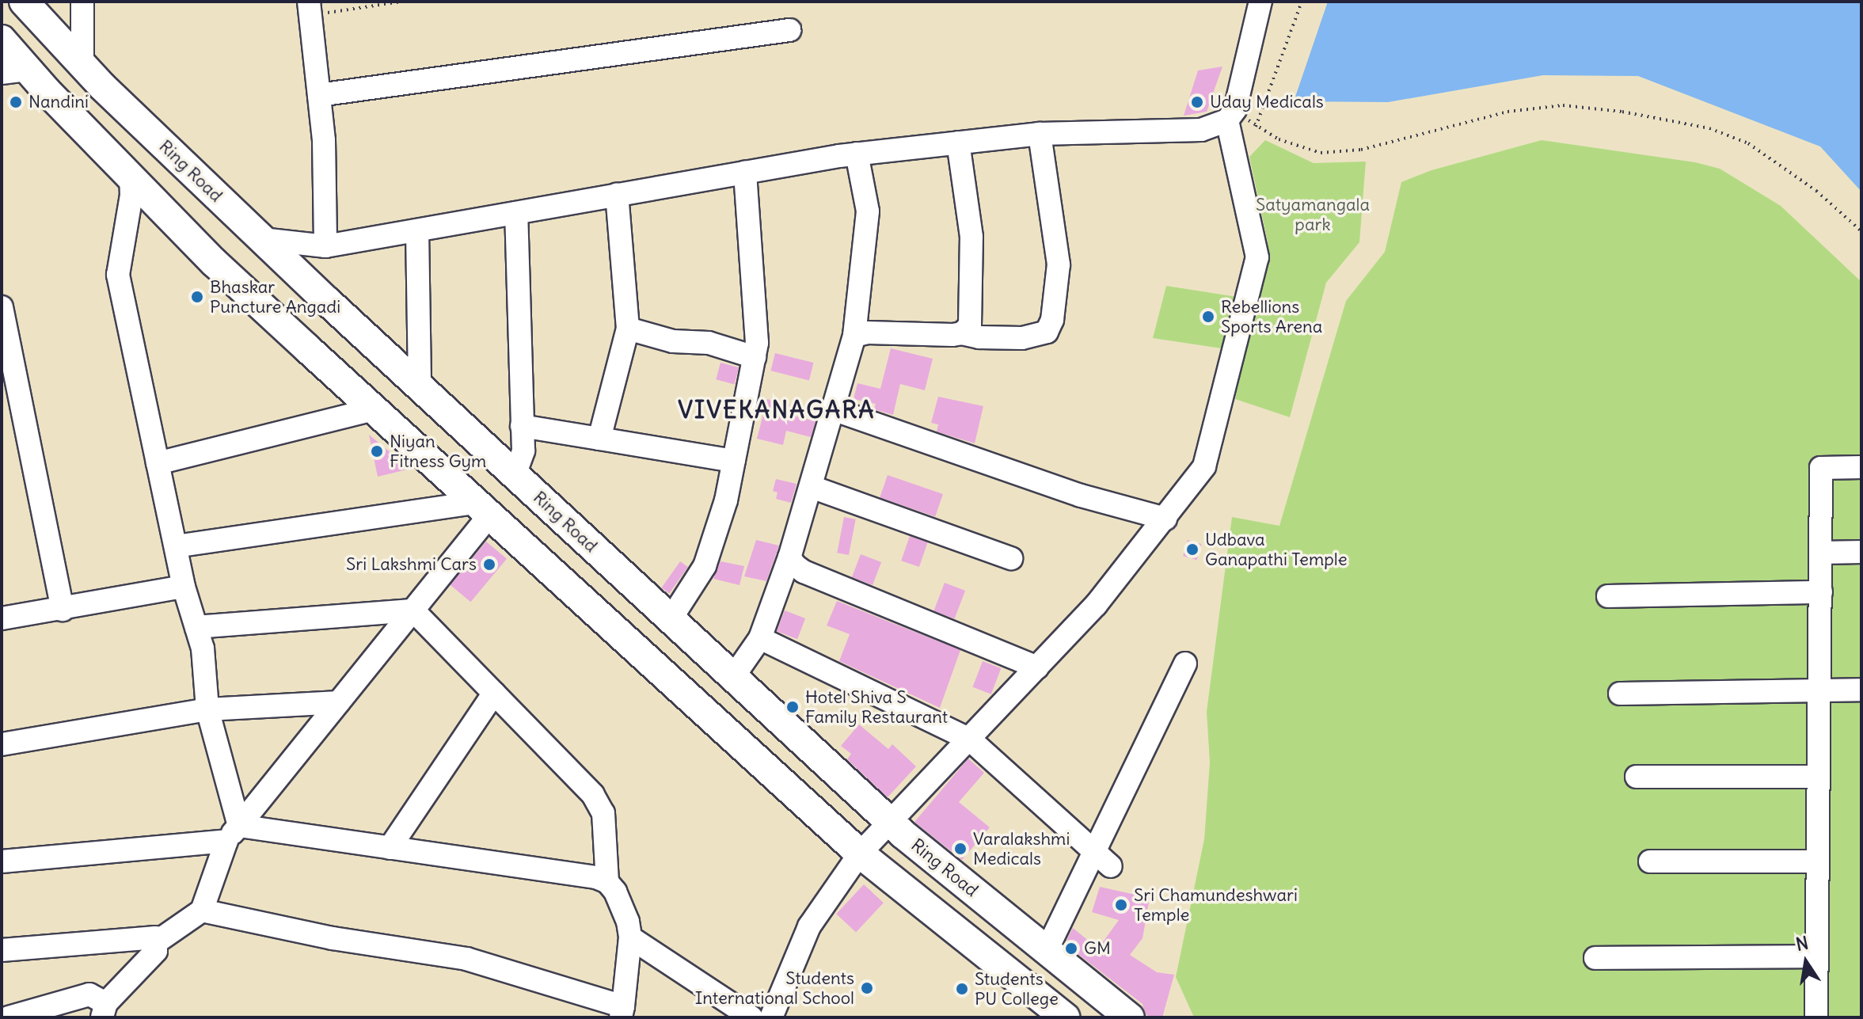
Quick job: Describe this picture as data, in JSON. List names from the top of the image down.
{
  "streets": {
    "main road": ["Ring Road"]
  },
  "districts": ["VIVEKANAGARA"],
  "parks": ["Satyamangala park"],
  "places": [
    "Nandini",
    "Uday Medicals",
    "Bhaskar Puncture Angadi",
    "Rebellions Sports Arena",
    "Niyan Fitness Gym",
    "Udbava Ganapathi Temple",
    "Sri Lakshmi Cars",
    "Hotel Shiva S Family Restaurant",
    "Varalakshmi Medicals",
    "Sri Chamundeshwari Temple",
    "GM",
    "Students International School",
    "Students PU College"
  ],
  "north": "top"
}
